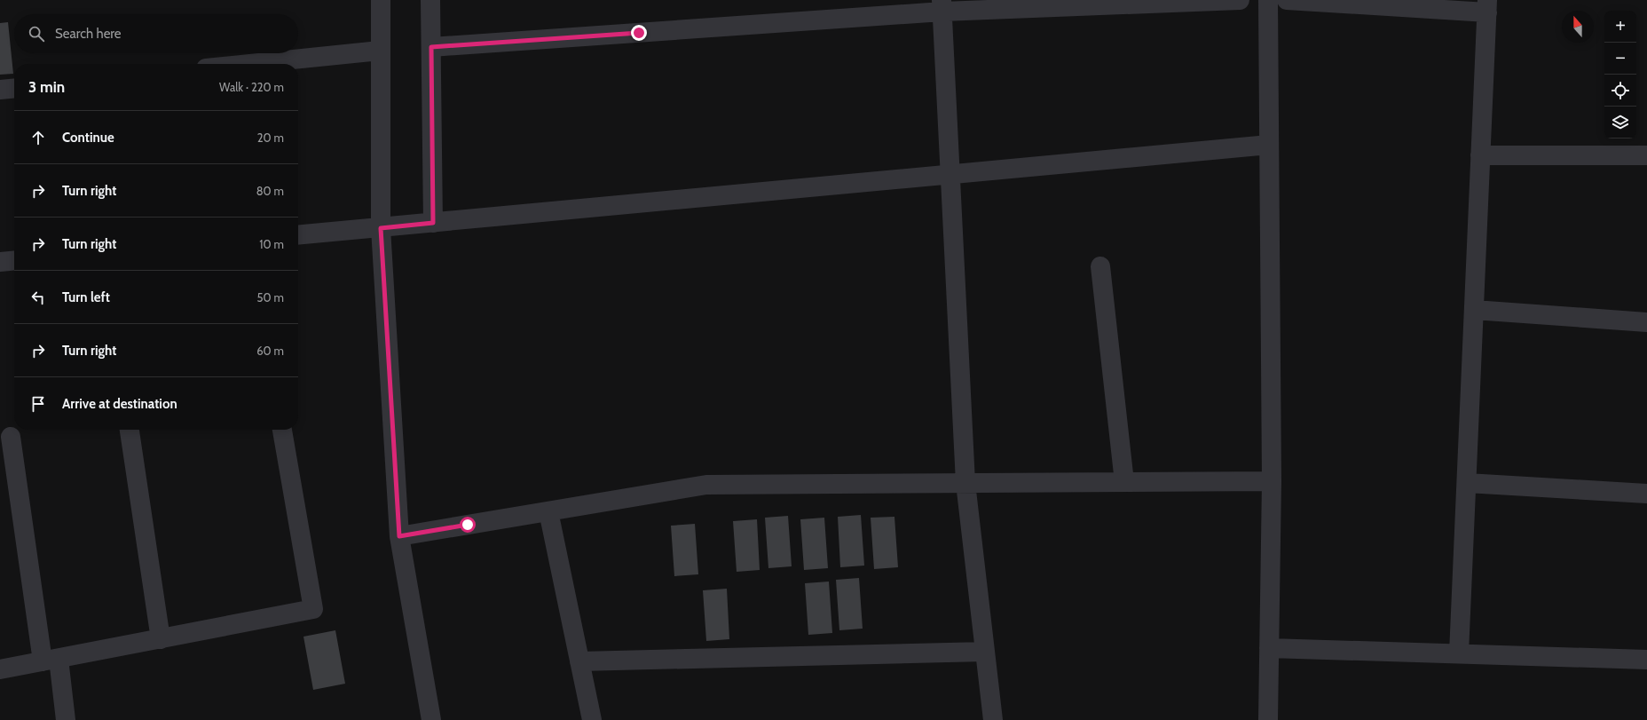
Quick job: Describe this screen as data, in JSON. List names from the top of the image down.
{
  "north": "top",
  "page": {
    "map_buttons": ["+", "−"],
    "search": "Search here",
    "heading": ["3 min", "Walk · 220 m"],
    "list": [
      ["Continue", "20 m"],
      ["Turn right", "80 m"],
      ["Turn right", "10 m"],
      ["Turn left", "50 m"],
      ["Turn right", "60 m"],
      "Arrive at destination"
    ]
  }
}
